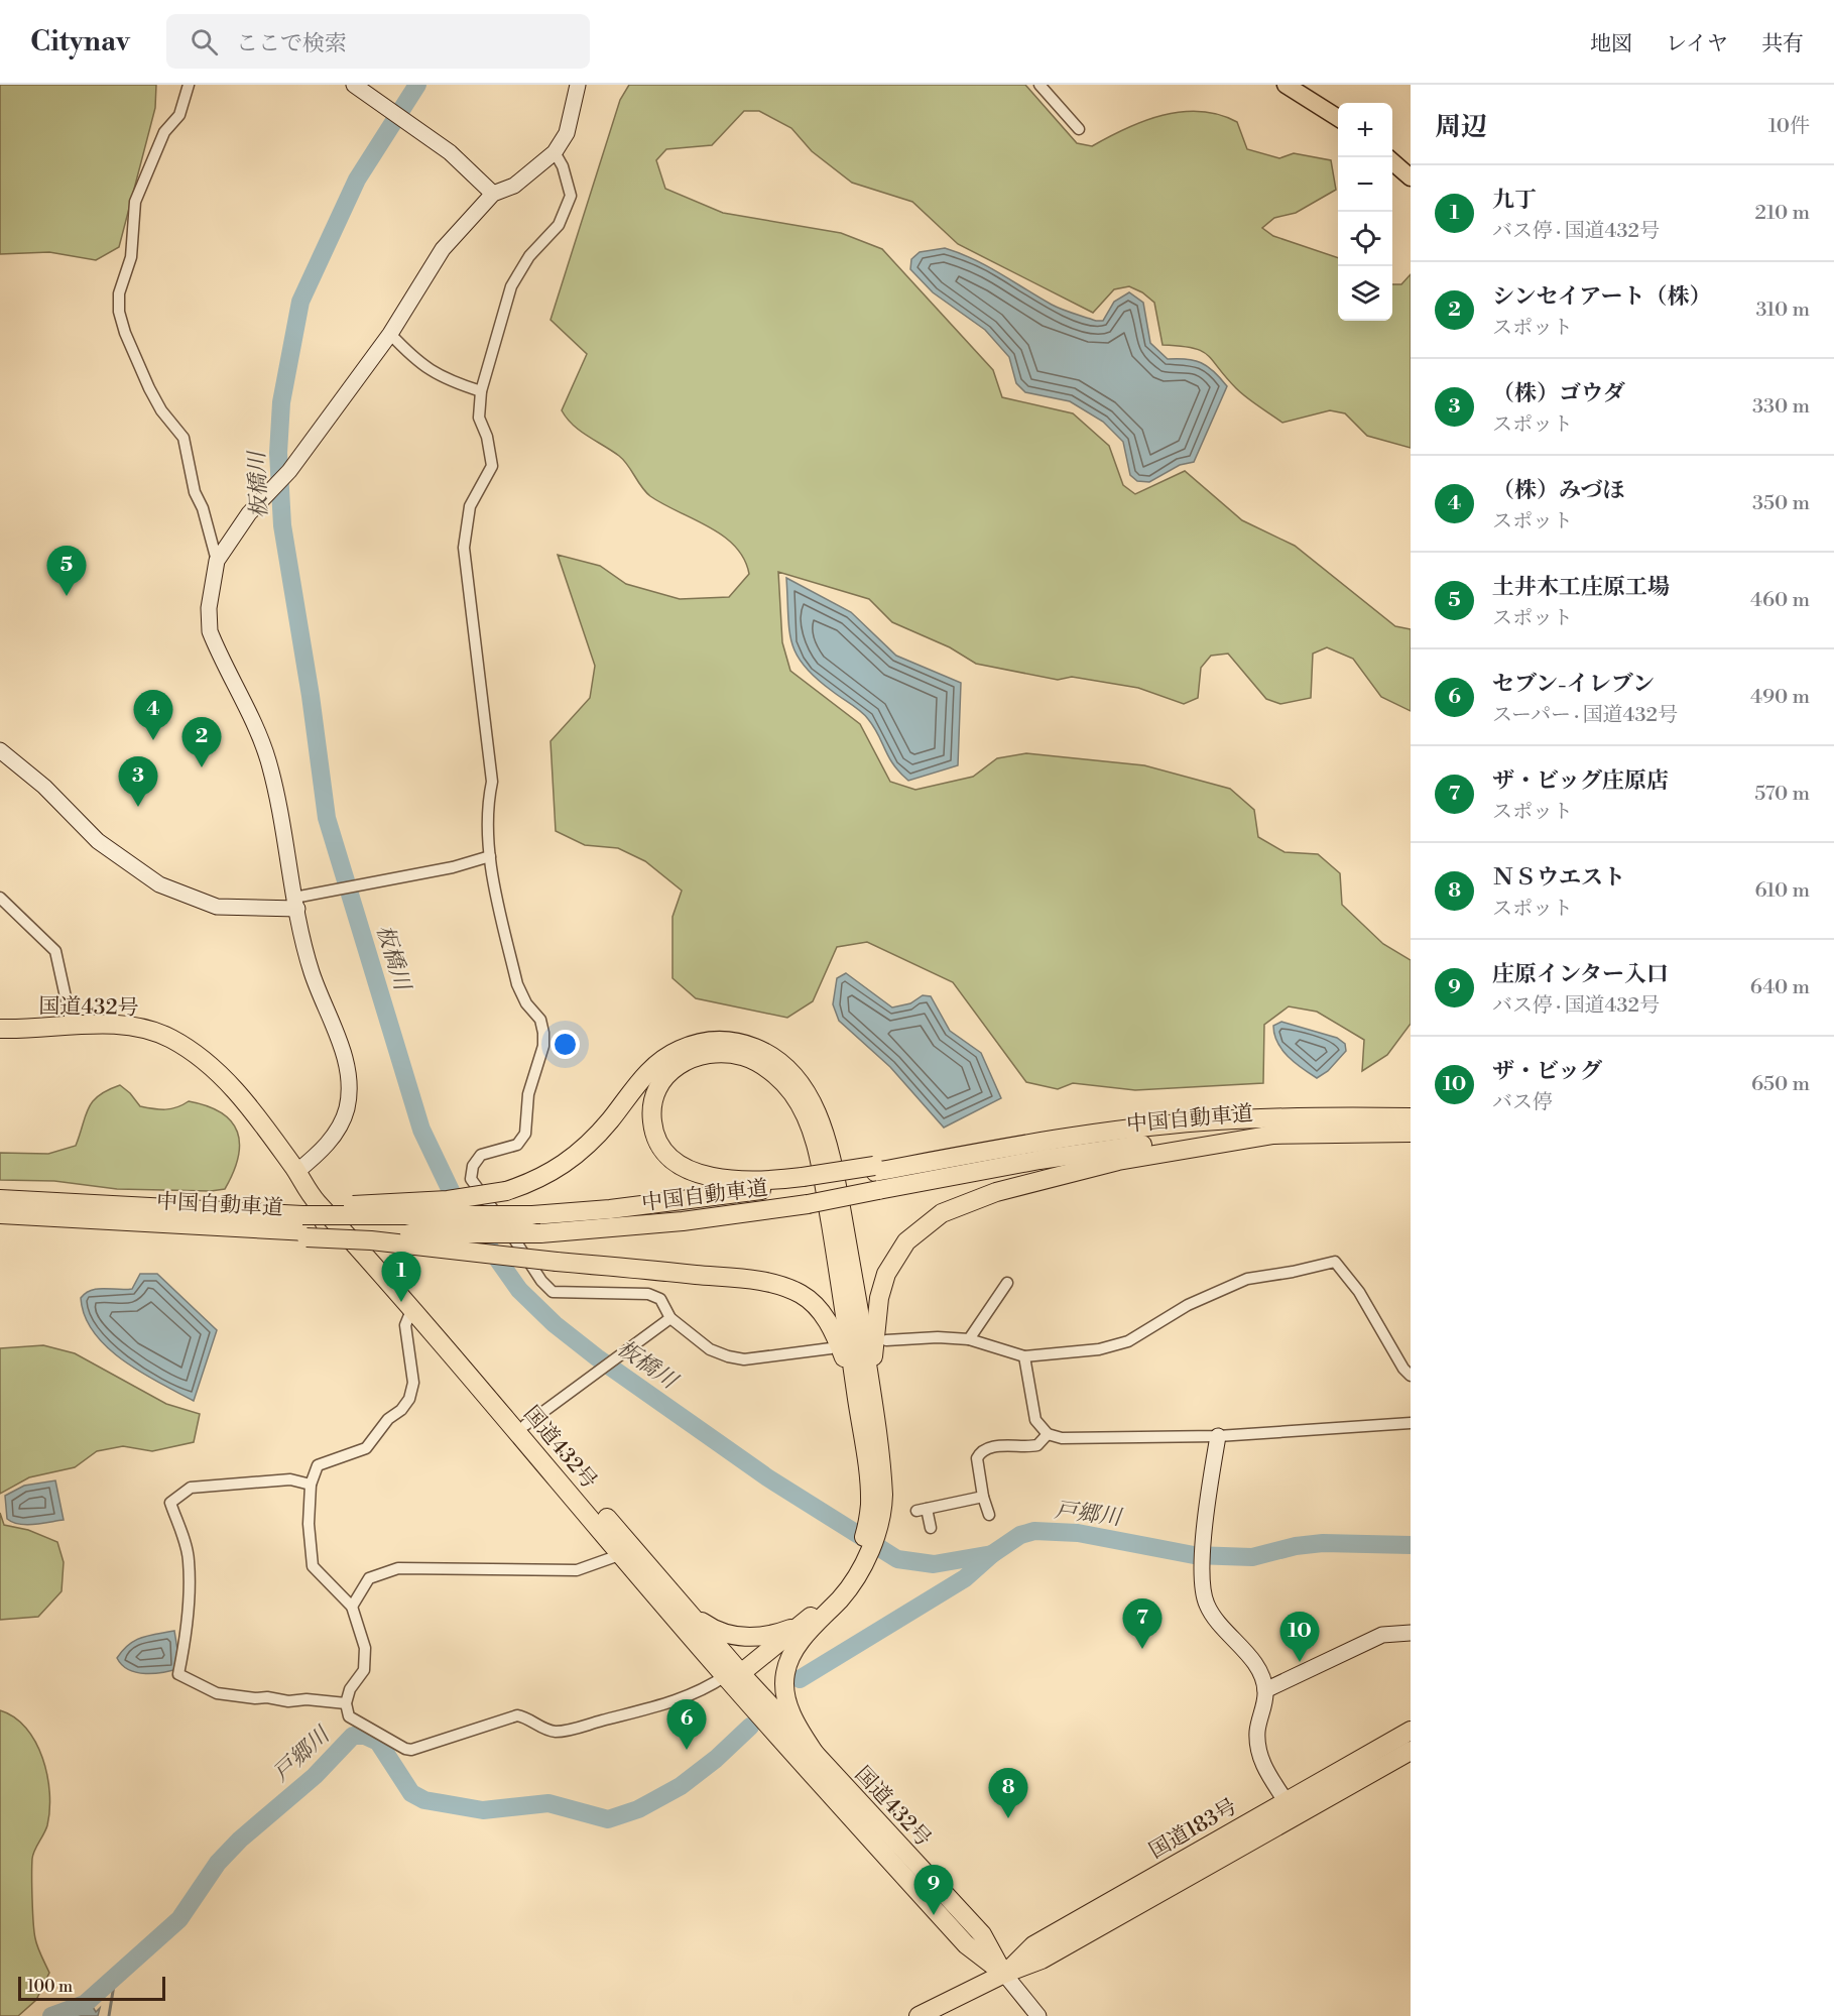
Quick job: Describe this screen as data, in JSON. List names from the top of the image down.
{
  "streets": {
    "highway": ["国道432号", "中国自動車道", "国道183号"]
  },
  "crossings": [
    ["国道432号", "国道183号"]
  ],
  "water": ["板橋川", "戸郷川"],
  "scale_bar": "100 m",
  "page": {
    "header": "Citynav",
    "search": "ここで検索",
    "nav": ["地図", "レイヤ", "共有"],
    "heading": ["周辺", "10件"],
    "map_buttons": ["+", "−"],
    "list": [
      {
        "mark": "1",
        "name": "九丁",
        "note": "バス停 · 国道432号",
        "value": "210 m"
      },
      {
        "mark": "2",
        "name": "シンセイアート（株）",
        "note": "スポット",
        "value": "310 m"
      },
      {
        "mark": "3",
        "name": "（株）ゴウダ",
        "note": "スポット",
        "value": "330 m"
      },
      {
        "mark": "4",
        "name": "（株）みづほ",
        "note": "スポット",
        "value": "350 m"
      },
      {
        "mark": "5",
        "name": "土井木工庄原工場",
        "note": "スポット",
        "value": "460 m"
      },
      {
        "mark": "6",
        "name": "セブン-イレブン",
        "note": "スーパー · 国道432号",
        "value": "490 m"
      },
      {
        "mark": "7",
        "name": "ザ・ビッグ庄原店",
        "note": "スポット",
        "value": "570 m"
      },
      {
        "mark": "8",
        "name": "ＮＳウエスト",
        "note": "スポット",
        "value": "610 m"
      },
      {
        "mark": "9",
        "name": "庄原インター入口",
        "note": "バス停 · 国道432号",
        "value": "640 m"
      },
      {
        "mark": "10",
        "name": "ザ・ビッグ",
        "note": "バス停",
        "value": "650 m"
      }
    ],
    "pins": [
      "5",
      "4",
      "2",
      "3",
      "1",
      "7",
      "10",
      "6",
      "8",
      "9"
    ],
    "scale": "100 m"
  }
}
